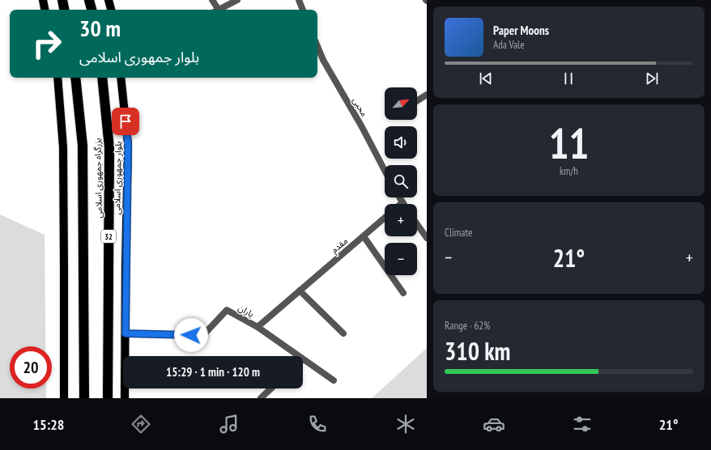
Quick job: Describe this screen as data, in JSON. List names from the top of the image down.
{
  "streets": {
    "highway": ["بزرگراه جمهوری اسلامی", "32"],
    "main road": ["بلوار جمهوری اسلامی"],
    "street": ["محبی", "مقدم", "یاران"]
  },
  "crossings": [
    ["بلوار جمهوری اسلامی", "یاران"],
    ["مقدم", "یاران"]
  ],
  "north": "top right",
  "page": {
    "turn": ["30 m", "بلوار جمهوری اسلامی"],
    "song": ["Paper Moons", "Ada Vale"],
    "map_buttons": ["+", "−"],
    "tile": [
      ["11", "km/h"],
      "Climate",
      ["Range · 62%", "310 km"]
    ],
    "heat": ["−", "21°", "+"],
    "limit": "20",
    "trip": "15:29 · 1 min · 120 m",
    "tabs": ["15:28", "21°"]
  }
}
